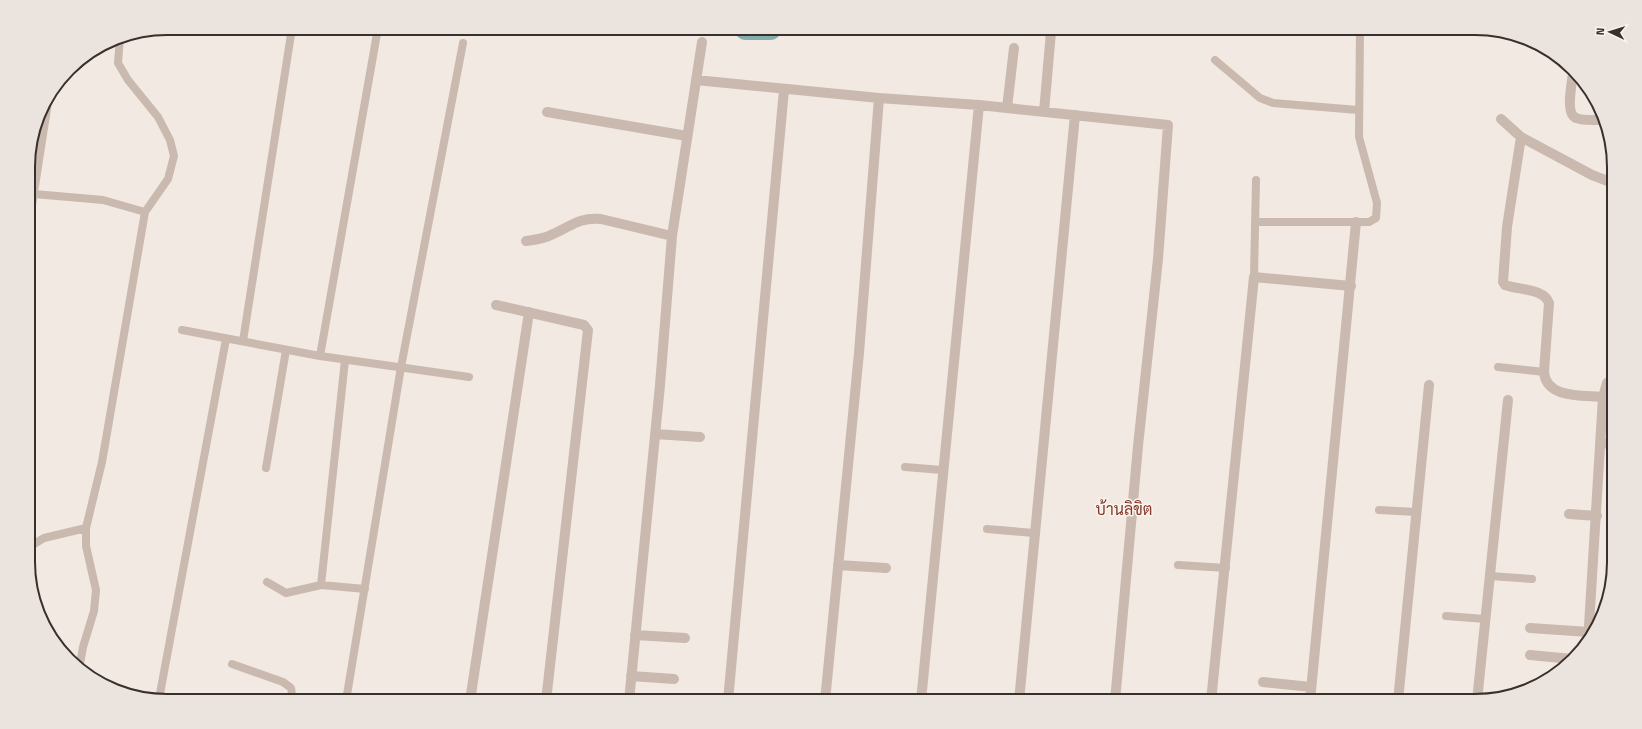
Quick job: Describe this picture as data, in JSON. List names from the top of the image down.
{
  "districts": ["บ้านลิขิต"],
  "north": "left"
}
